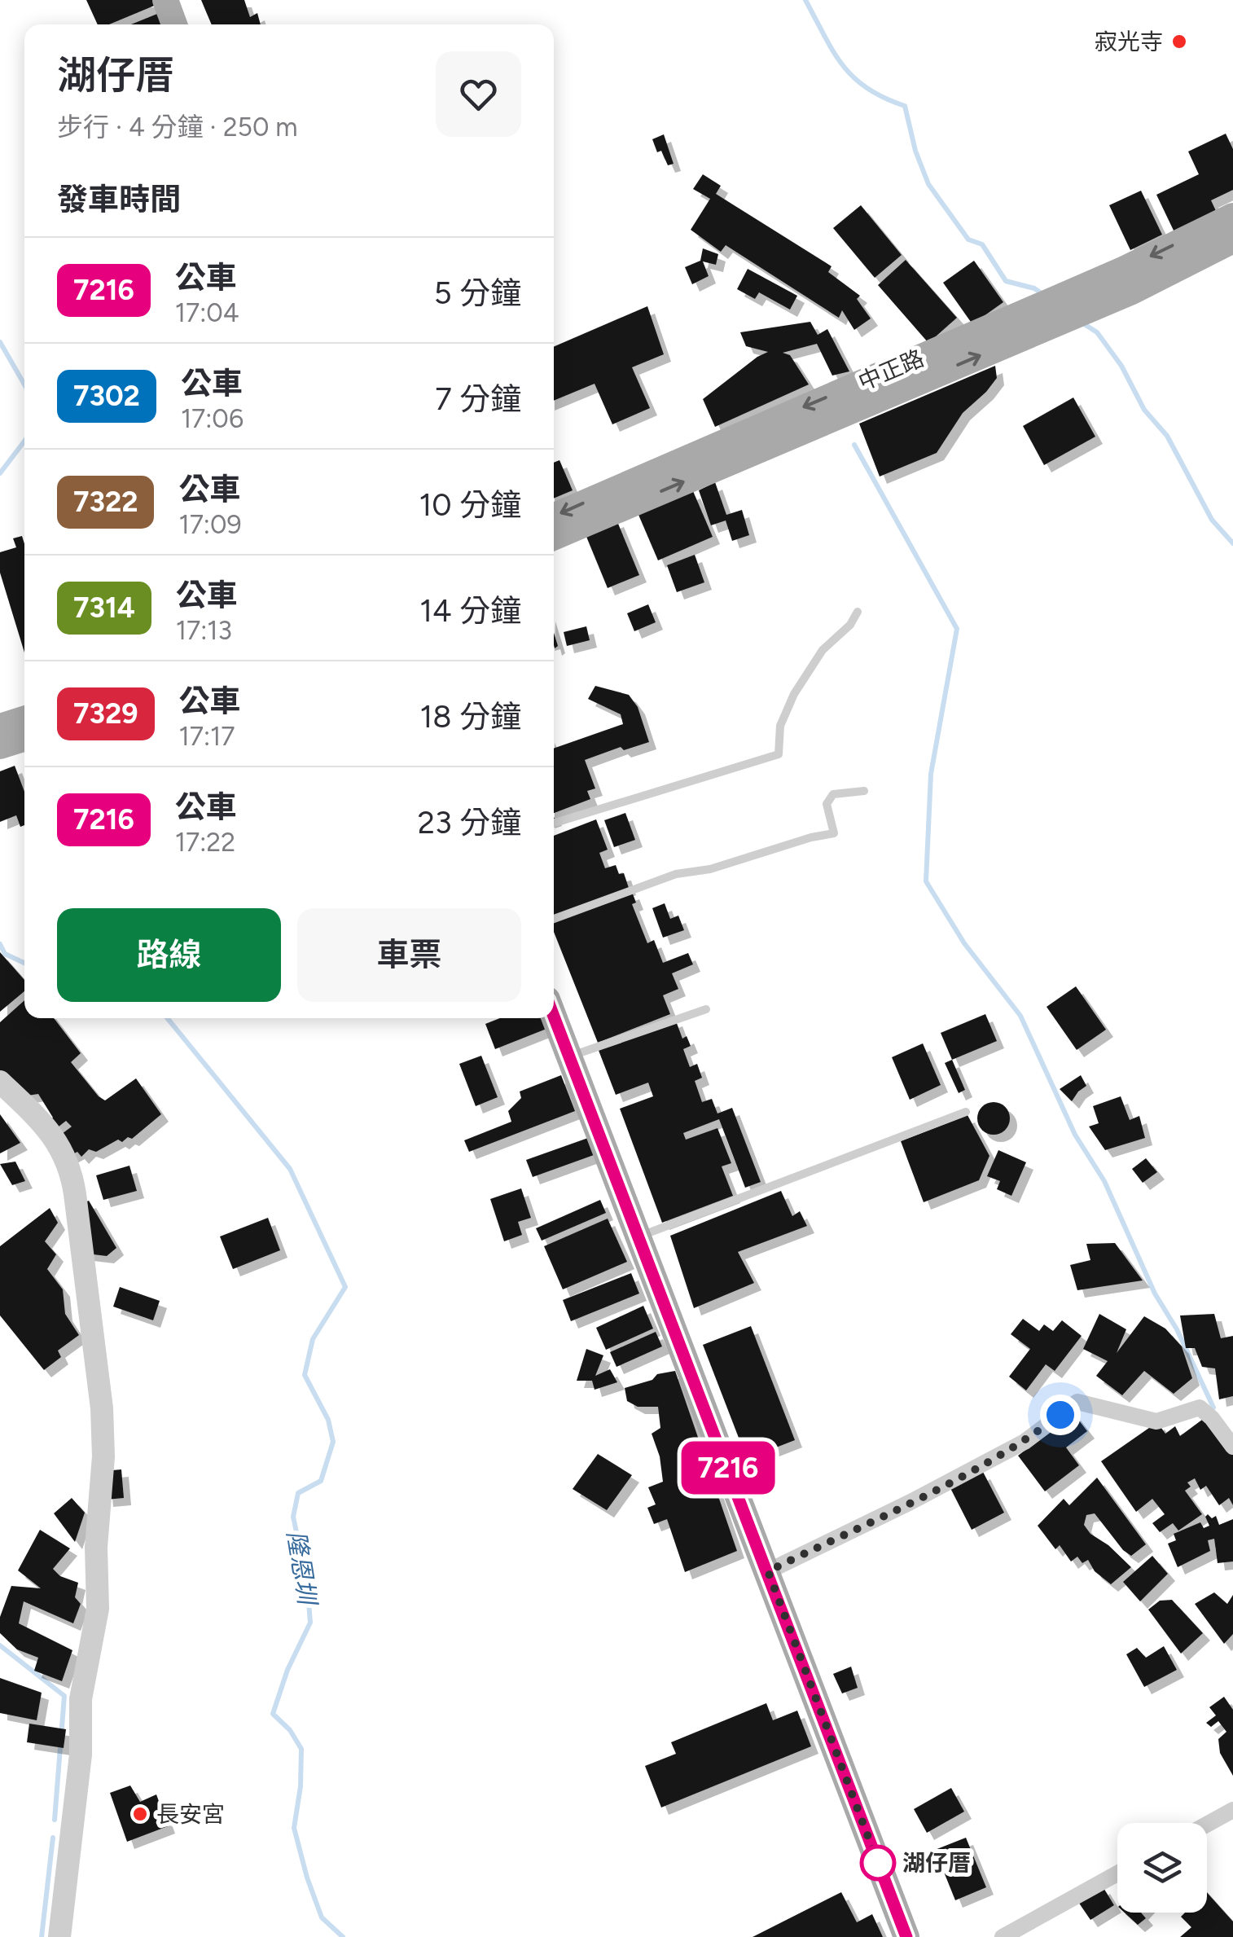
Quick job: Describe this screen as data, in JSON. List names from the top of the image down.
{
  "streets": {
    "main road": ["中正路"]
  },
  "water": ["隆恩圳"],
  "places": ["寂光寺", "長安宮", "湖仔厝"],
  "lines": ["bus line 7216"],
  "page": {
    "on_map": "7216",
    "heading": [
      ["湖仔厝", "步行 · 4 分鐘 · 250 m"],
      "發車時間"
    ],
    "list": [
      {
        "mark": "7216",
        "name": "公車",
        "note": "17:04",
        "value": "5 分鐘"
      },
      {
        "mark": "7302",
        "name": "公車",
        "note": "17:06",
        "value": "7 分鐘"
      },
      {
        "mark": "7322",
        "name": "公車",
        "note": "17:09",
        "value": "10 分鐘"
      },
      {
        "mark": "7314",
        "name": "公車",
        "note": "17:13",
        "value": "14 分鐘"
      },
      {
        "mark": "7329",
        "name": "公車",
        "note": "17:17",
        "value": "18 分鐘"
      },
      {
        "mark": "7216",
        "name": "公車",
        "note": "17:22",
        "value": "23 分鐘"
      }
    ],
    "buttons": ["路線", "車票"]
  }
}
